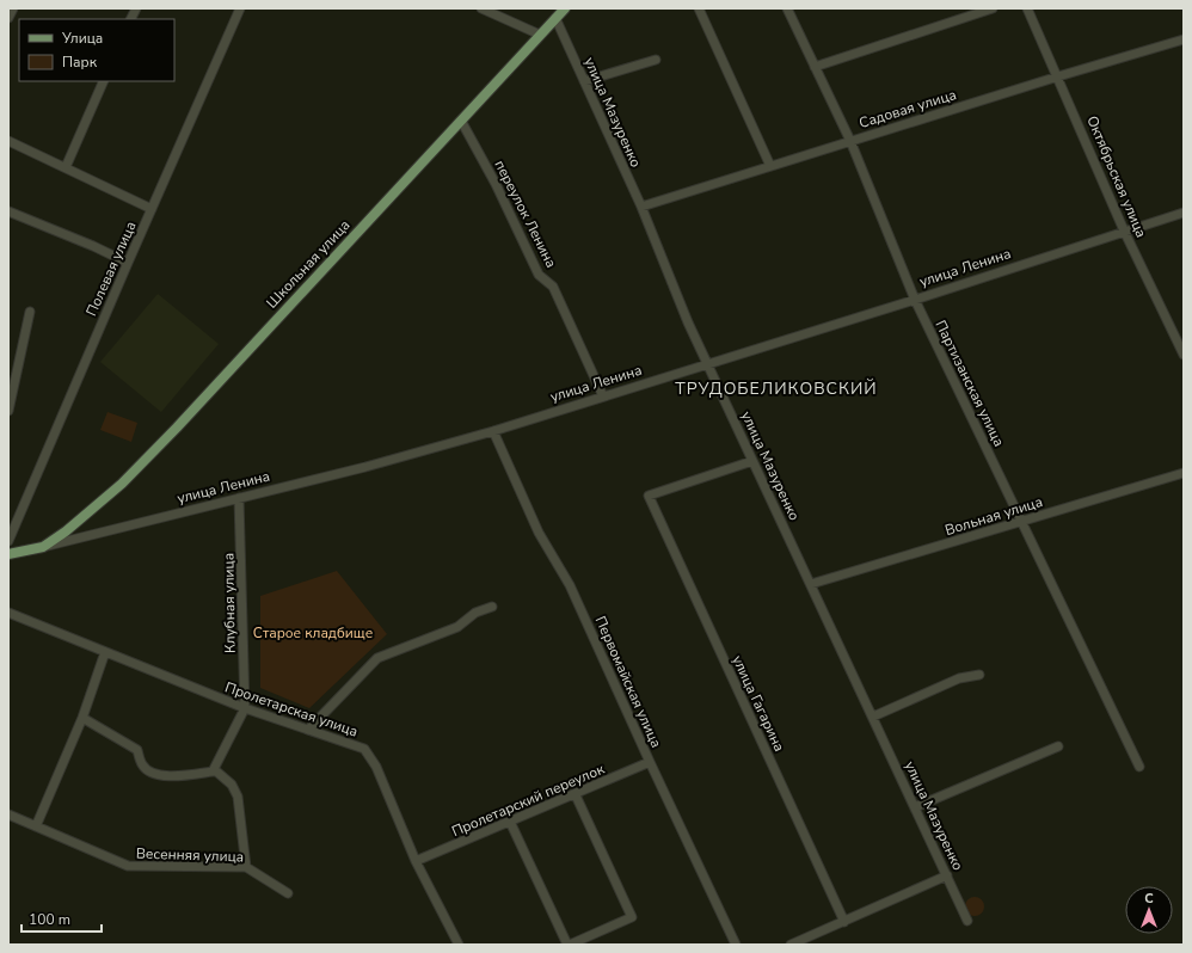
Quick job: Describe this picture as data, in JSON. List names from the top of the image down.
{
  "streets": {
    "main road": ["Школьная улица"],
    "street": [
      "Садовая улица",
      "улица Мазуренко",
      "Октябрьская улица",
      "переулок Ленина",
      "улица Ленина",
      "Полевая улица",
      "Партизанская улица",
      "Вольная улица",
      "Клубная улица",
      "Первомайская улица",
      "улица Гагарина",
      "Пролетарская улица",
      "Пролетарский переулок",
      "Весенняя улица"
    ]
  },
  "crossings": [
    ["Садовая улица", "улица Мазуренко"],
    ["Садовая улица", "Октябрьская улица"],
    ["Садовая улица", "Партизанская улица"],
    ["улица Мазуренко", "Школьная улица"],
    ["улица Мазуренко", "улица Ленина"],
    ["улица Мазуренко", "Вольная улица"],
    ["улица Мазуренко", "улица Гагарина"],
    ["Октябрьская улица", "улица Ленина"],
    ["переулок Ленина", "Школьная улица"],
    ["переулок Ленина", "улица Ленина"],
    ["Школьная улица", "улица Ленина"],
    ["улица Ленина", "Партизанская улица"],
    ["улица Ленина", "Клубная улица"],
    ["улица Ленина", "Первомайская улица"],
    ["Партизанская улица", "Вольная улица"],
    ["Клубная улица", "Пролетарская улица"],
    ["Первомайская улица", "Пролетарский переулок"],
    ["Пролетарская улица", "Пролетарский переулок"]
  ],
  "districts": ["ТРУДОБЕЛИКОВСКИЙ"],
  "parks": ["Старое кладбище"],
  "legend": ["Улица", "Парк"],
  "scale_bar": "100 m",
  "north": "top"
}
